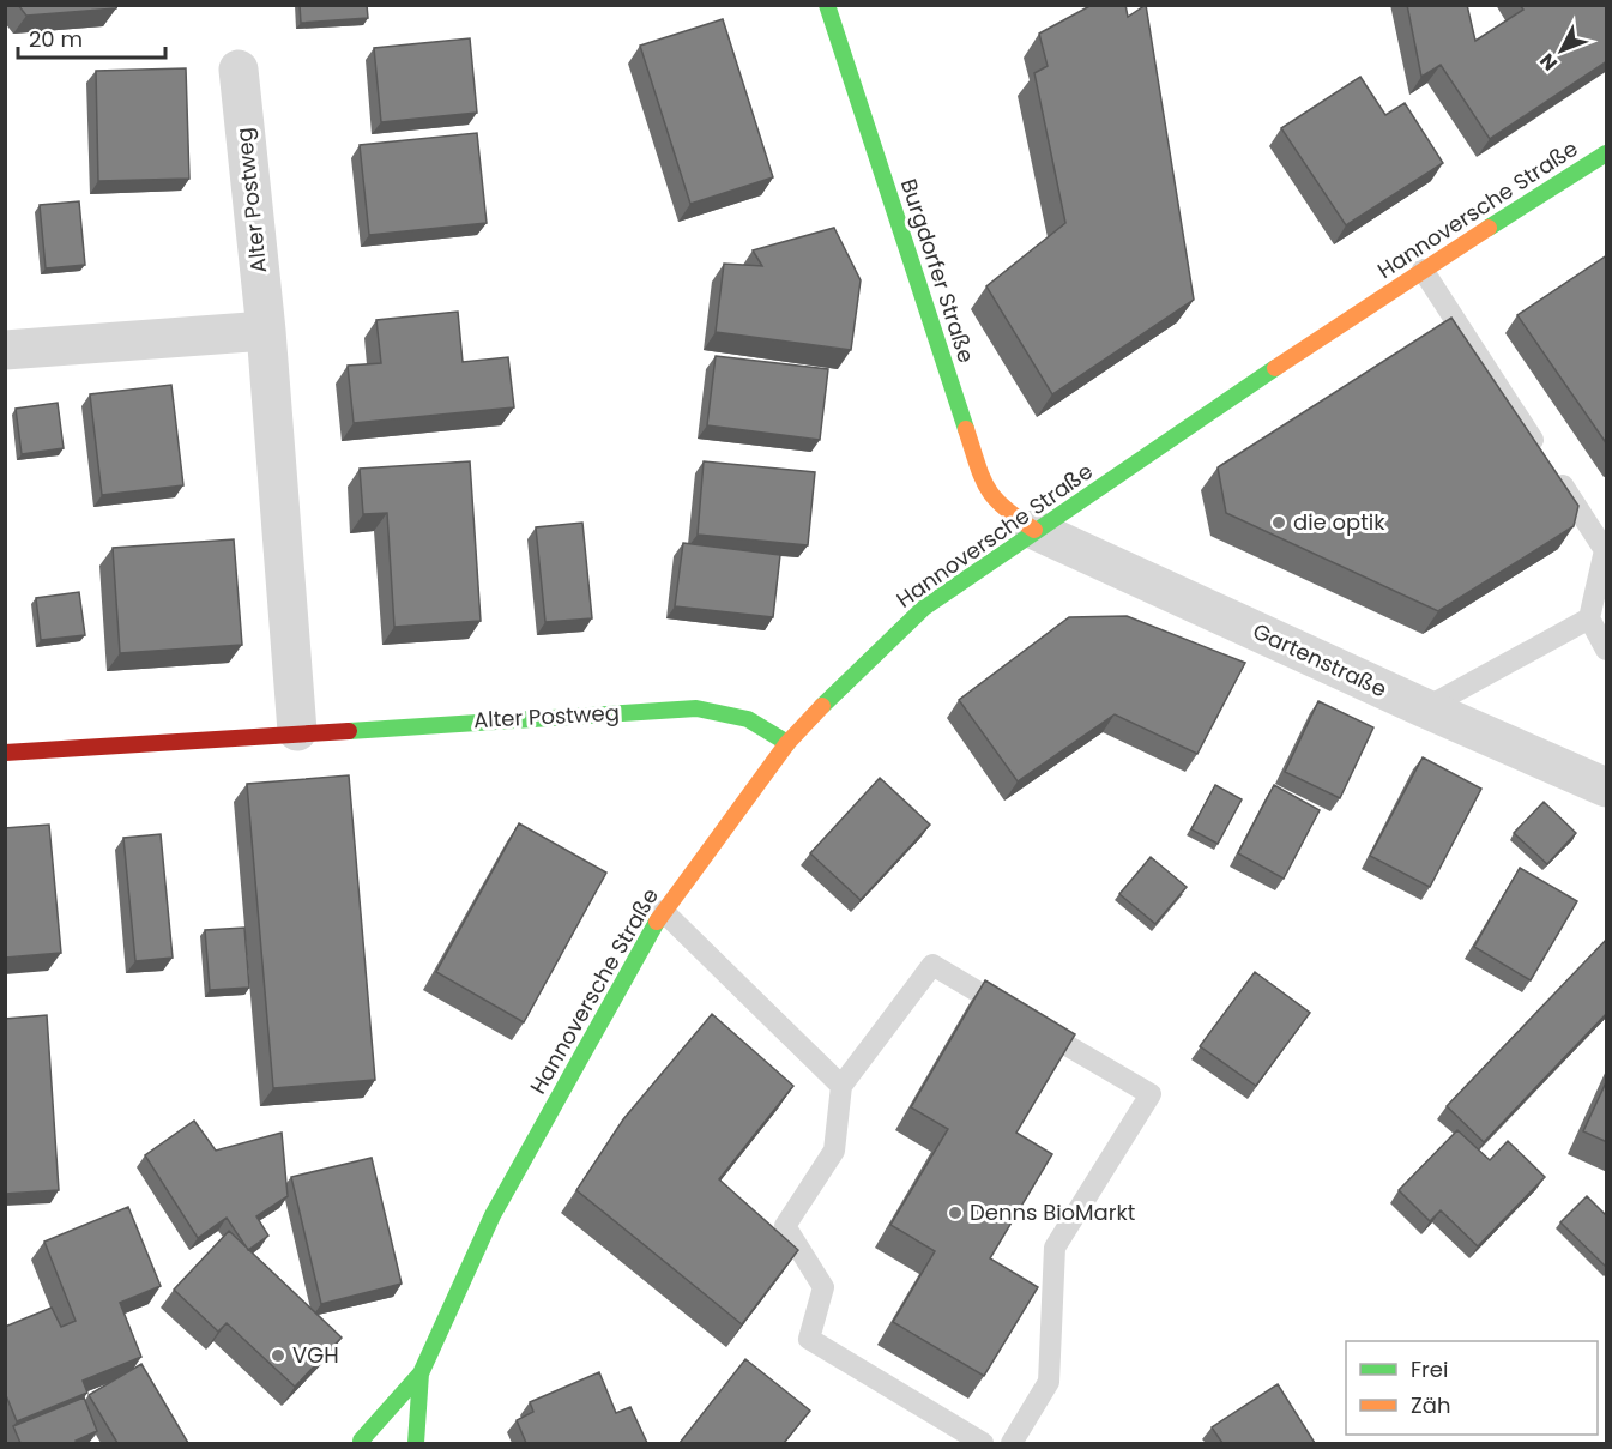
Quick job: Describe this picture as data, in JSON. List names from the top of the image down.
{
  "streets": {
    "main road": ["Alter Postweg", "Hannoversche Straße", "Burgdorfer Straße"],
    "street": ["Gartenstraße"]
  },
  "crossings": [
    ["Alter Postweg", "Hannoversche Straße"],
    ["Hannoversche Straße", "Burgdorfer Straße"],
    ["Hannoversche Straße", "Gartenstraße"],
    ["Burgdorfer Straße", "Gartenstraße"]
  ],
  "places": ["die optik", "Denns BioMarkt", "VGH"],
  "legend": ["Frei", "Zäh"],
  "scale_bar": "20 m",
  "north": "bottom left"
}
